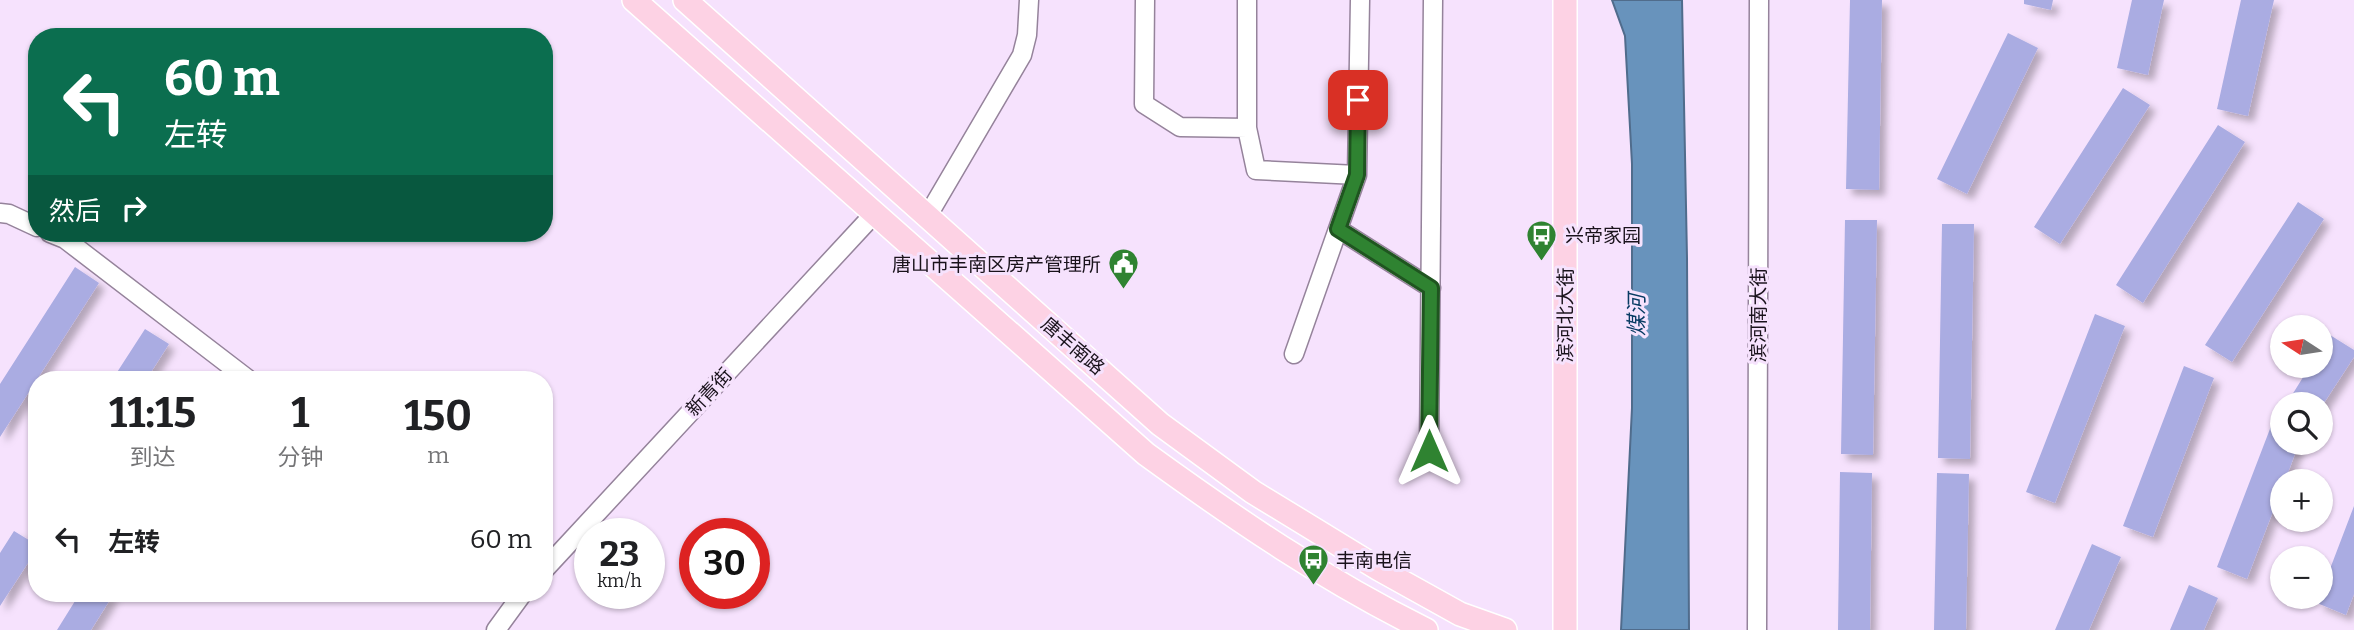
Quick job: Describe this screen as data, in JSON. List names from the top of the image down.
{
  "streets": {
    "main road": ["滨河北大街", "唐丰南路"],
    "street": ["滨河南大街", "新青街"]
  },
  "crossings": [
    ["唐丰南路", "新青街"]
  ],
  "water": ["煤河"],
  "places": {
    "bus stop": ["兴帝家园", "丰南电信"],
    "public building": ["唐山市丰南区房产管理所"]
  },
  "north": "left",
  "page": {
    "turn": ["60 m", "左转"],
    "then": "然后",
    "map_buttons": ["+", "−"],
    "eta": [
      "11:15",
      "到达",
      "1",
      "分钟",
      "150",
      "m"
    ],
    "list": [
      {
        "name": "左转",
        "value": "60 m"
      }
    ],
    "speed": "23 km/h",
    "limit": "30"
  }
}
